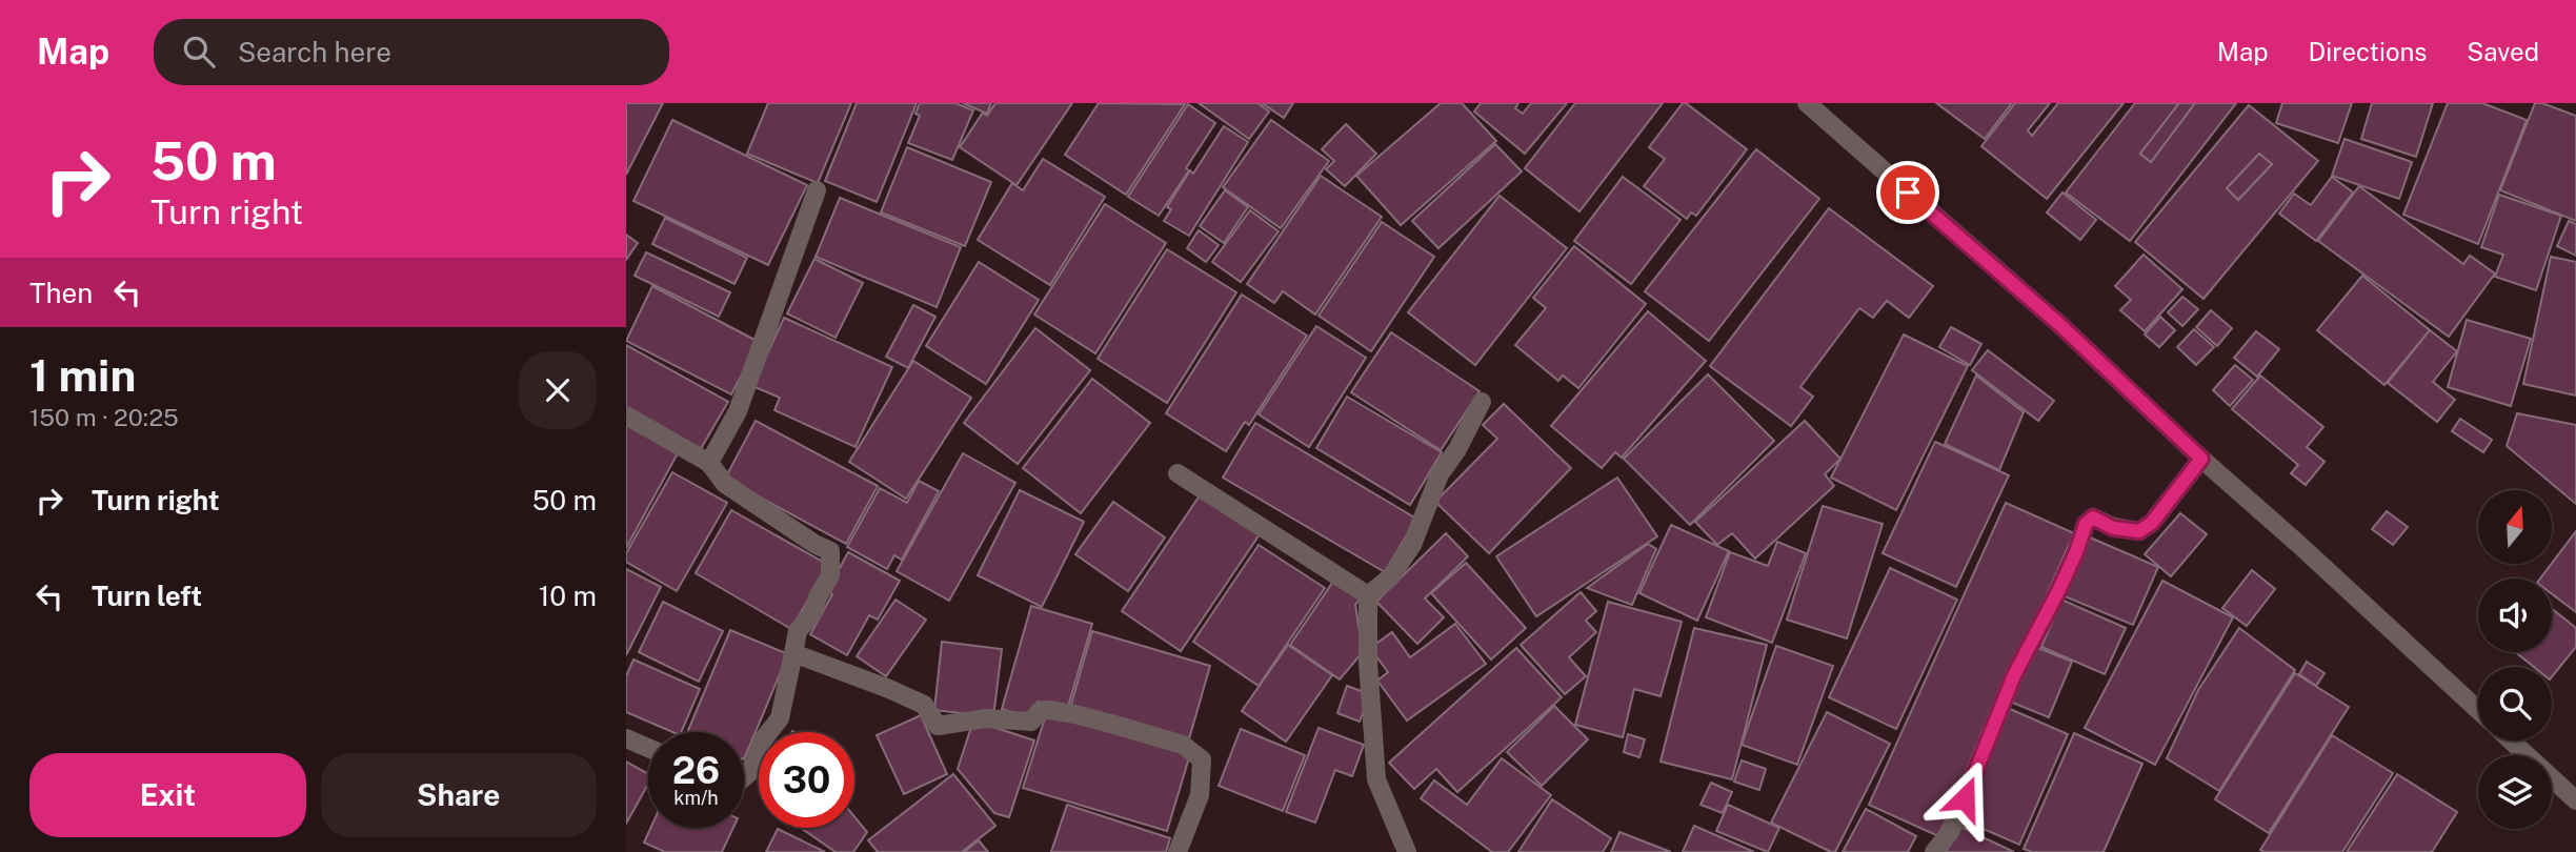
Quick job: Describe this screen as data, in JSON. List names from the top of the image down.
{
  "north": "top",
  "page": {
    "header": "Map",
    "search": "Search here",
    "nav": ["Map", "Directions", "Saved"],
    "turn": ["50 m", "Turn right"],
    "then": "Then",
    "heading": ["1 min", "150 m · 20:25"],
    "list": [
      {
        "name": "Turn right",
        "value": "50 m"
      },
      {
        "name": "Turn left",
        "value": "10 m"
      }
    ],
    "speed": "26 km/h",
    "limit": "30",
    "buttons": ["Exit", "Share"]
  }
}
